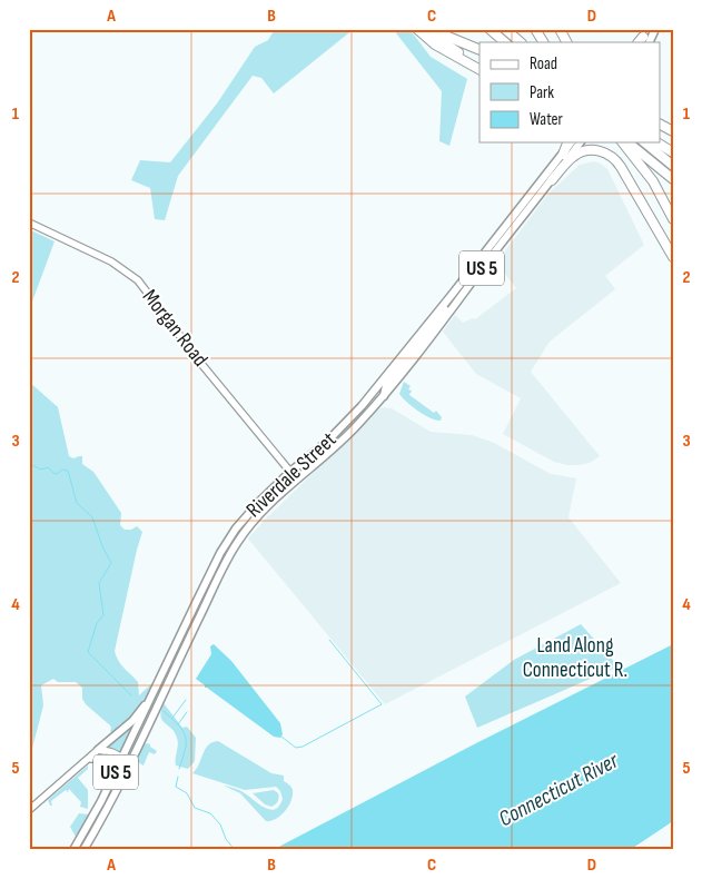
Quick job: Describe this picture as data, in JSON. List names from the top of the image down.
{
  "streets": {
    "main road": ["US 5", "Morgan Road", "Riverdale Street"]
  },
  "crossings": [
    ["Morgan Road", "Riverdale Street"]
  ],
  "water": ["Connecticut River"],
  "parks": ["Land Along Connecticut R."],
  "legend": ["Road", "Park", "Water"],
  "grid": {
    "columns": [
      "A",
      "B",
      "C",
      "D"
    ],
    "rows": [
      "1",
      "2",
      "3",
      "4",
      "5"
    ]
  }
}
